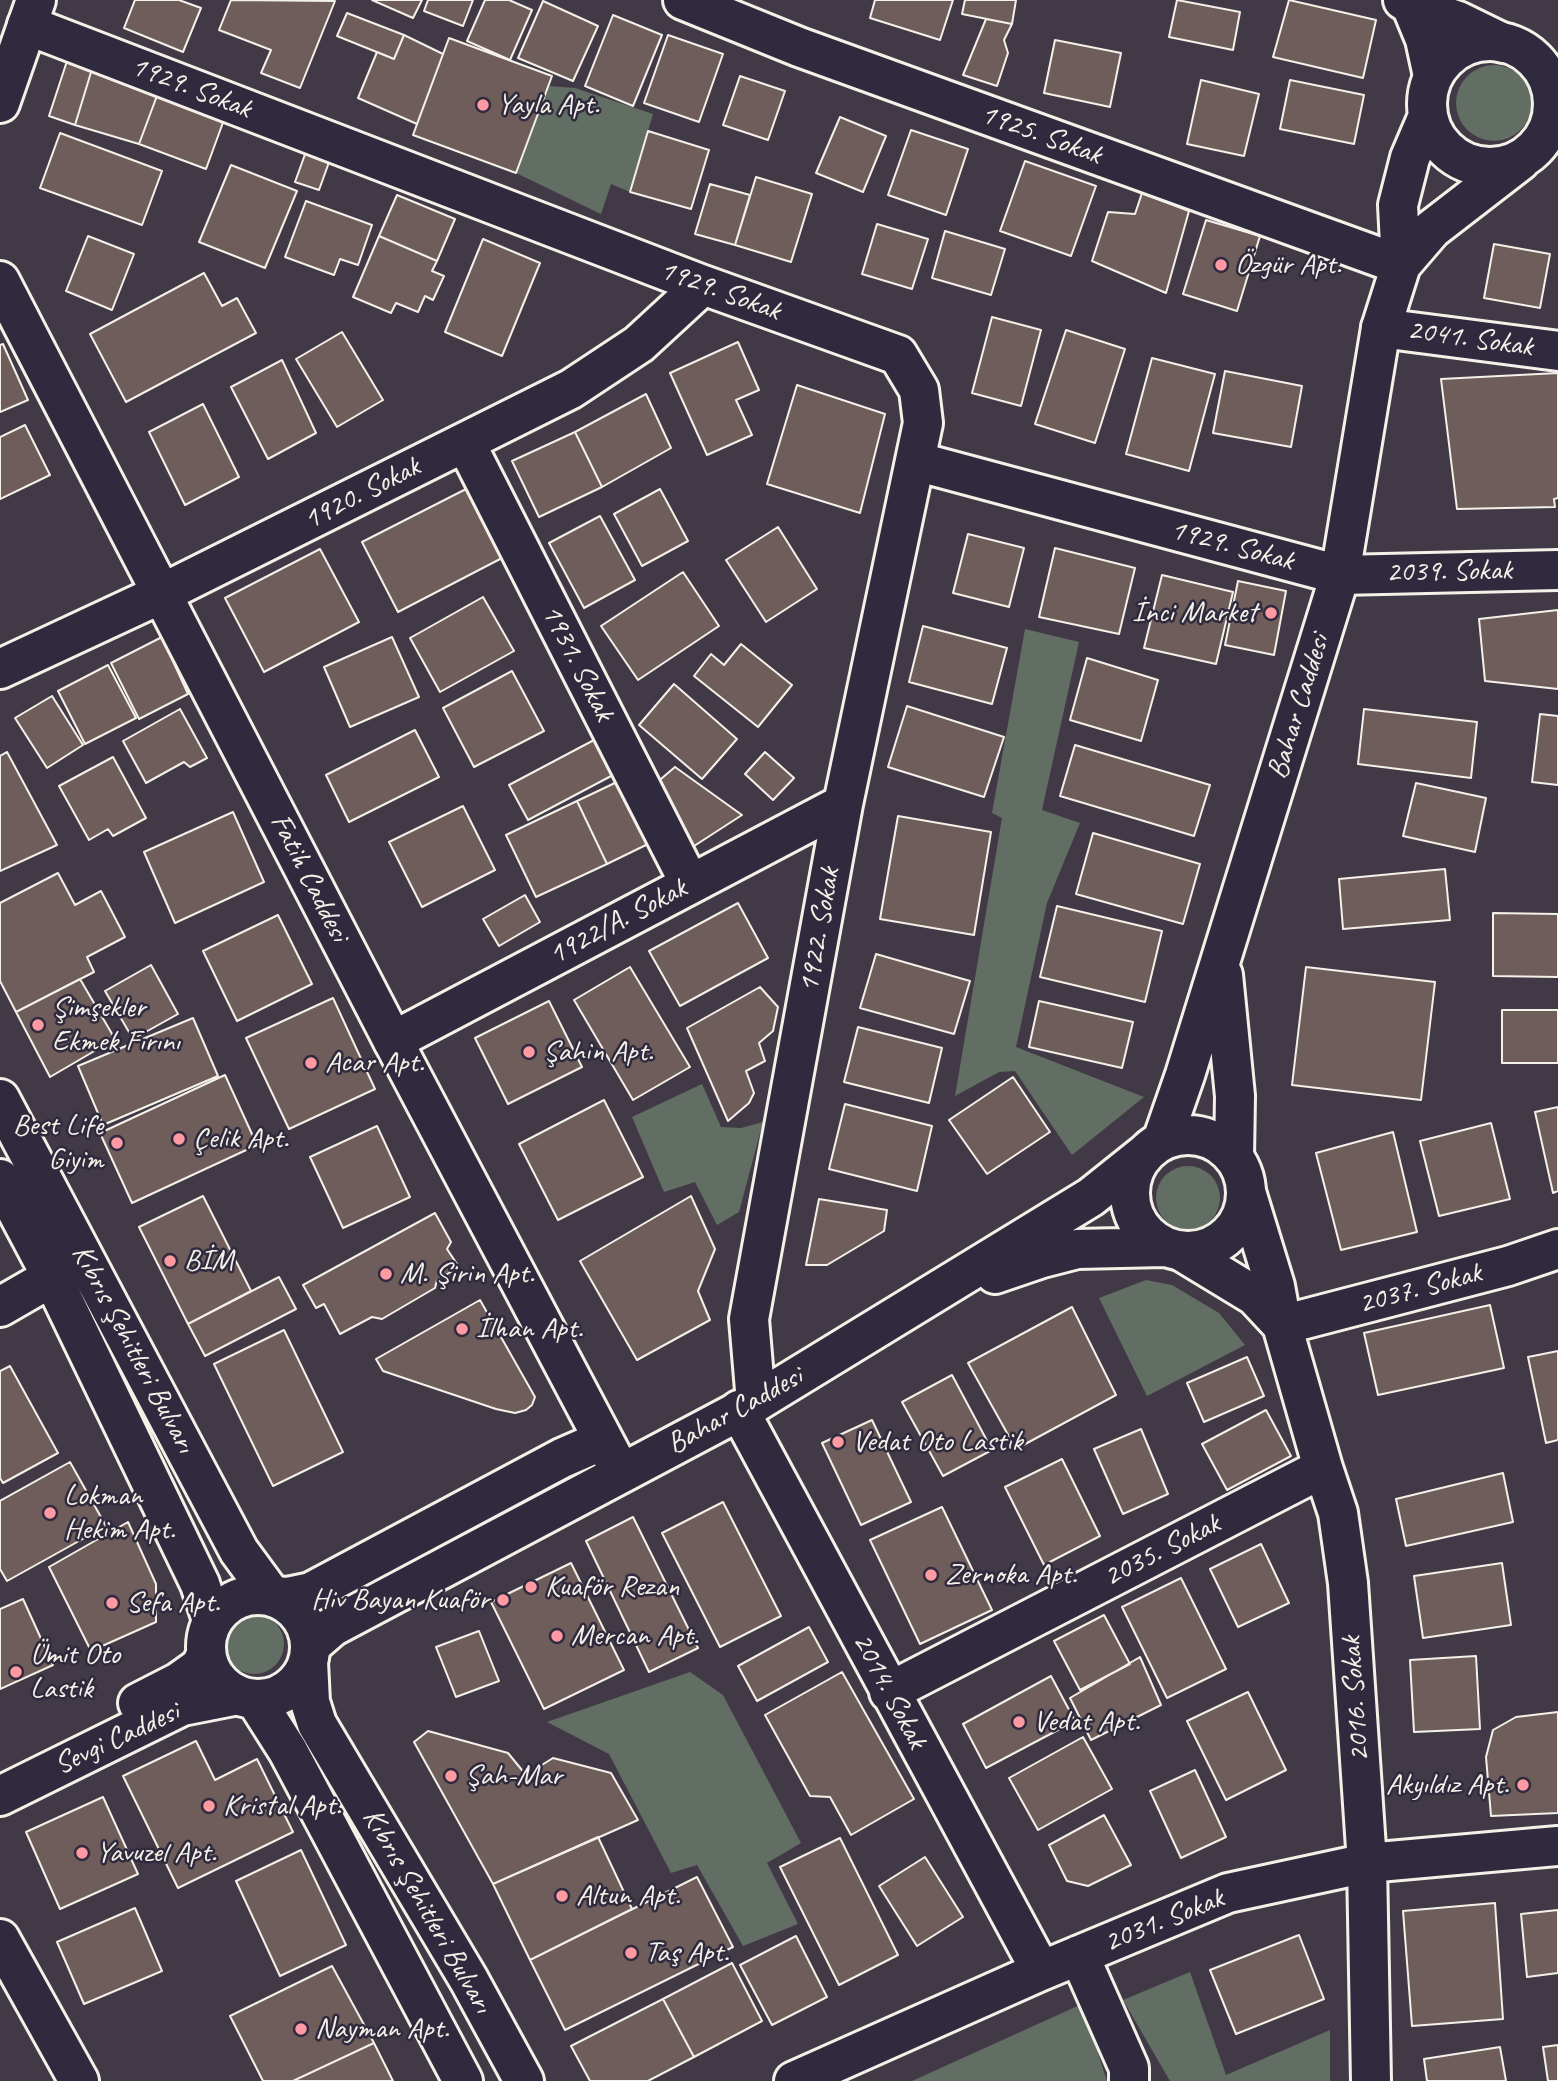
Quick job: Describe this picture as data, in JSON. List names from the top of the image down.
{
  "streets": {
    "street": [
      "1929. Sokak",
      "1925. Sokak",
      "2041. Sokak",
      "1920. Sokak",
      "2039. Sokak",
      "1931. Sokak",
      "Bahar Caddesi",
      "Fatih Caddesi",
      "1922/A. Sokak",
      "1922. Sokak",
      "2037. Sokak",
      "Kıbrıs Şehitleri Bulvarı",
      "2035. Sokak",
      "2014. Sokak",
      "2016. Sokak",
      "Sevgi Caddesi",
      "2031. Sokak"
    ]
  },
  "crossings": [
    ["1929. Sokak", "1920. Sokak"],
    ["1929. Sokak", "2039. Sokak"],
    ["1929. Sokak", "Bahar Caddesi"],
    ["1929. Sokak", "1922. Sokak"],
    ["1925. Sokak", "Bahar Caddesi"],
    ["2041. Sokak", "Bahar Caddesi"],
    ["1920. Sokak", "1931. Sokak"],
    ["1920. Sokak", "Fatih Caddesi"],
    ["2039. Sokak", "Bahar Caddesi"],
    ["1931. Sokak", "1922/A. Sokak"],
    ["Bahar Caddesi", "Fatih Caddesi"],
    ["Bahar Caddesi", "1922. Sokak"],
    ["Bahar Caddesi", "Kıbrıs Şehitleri Bulvarı"],
    ["Bahar Caddesi", "2014. Sokak"],
    ["Bahar Caddesi", "2016. Sokak"],
    ["Bahar Caddesi", "Sevgi Caddesi"],
    ["Fatih Caddesi", "1922/A. Sokak"],
    ["1922/A. Sokak", "1922. Sokak"],
    ["1922. Sokak", "2014. Sokak"],
    ["2037. Sokak", "2016. Sokak"],
    ["Kıbrıs Şehitleri Bulvarı", "Sevgi Caddesi"],
    ["2035. Sokak", "2014. Sokak"],
    ["2035. Sokak", "2016. Sokak"],
    ["2014. Sokak", "2031. Sokak"],
    ["2016. Sokak", "2031. Sokak"]
  ],
  "places": [
    "Yayla Apt.",
    "Özgür Apt.",
    "İnci Market",
    "Şimşekler Ekmek Fırını",
    "Şahin Apt.",
    "Acar Apt.",
    "Çelik Apt.",
    "Best Life Giyim",
    "BİM",
    "M. Şirin Apt.",
    "İlhan Apt.",
    "Vedat Oto Lastik",
    "Lokman Hekim Apt.",
    "Zernoka Apt.",
    "Kuaför Rezan",
    "Hiv Bayan Kuaför",
    "Sefa Apt.",
    "Mercan Apt.",
    "Ümit Oto Lastik",
    "Vedat Apt.",
    "Şah-Mar",
    "Akyıldız Apt.",
    "Kristal Apt.",
    "Yavuzel Apt.",
    "Altun Apt.",
    "Taş Apt.",
    "Nayman Apt."
  ]
}
